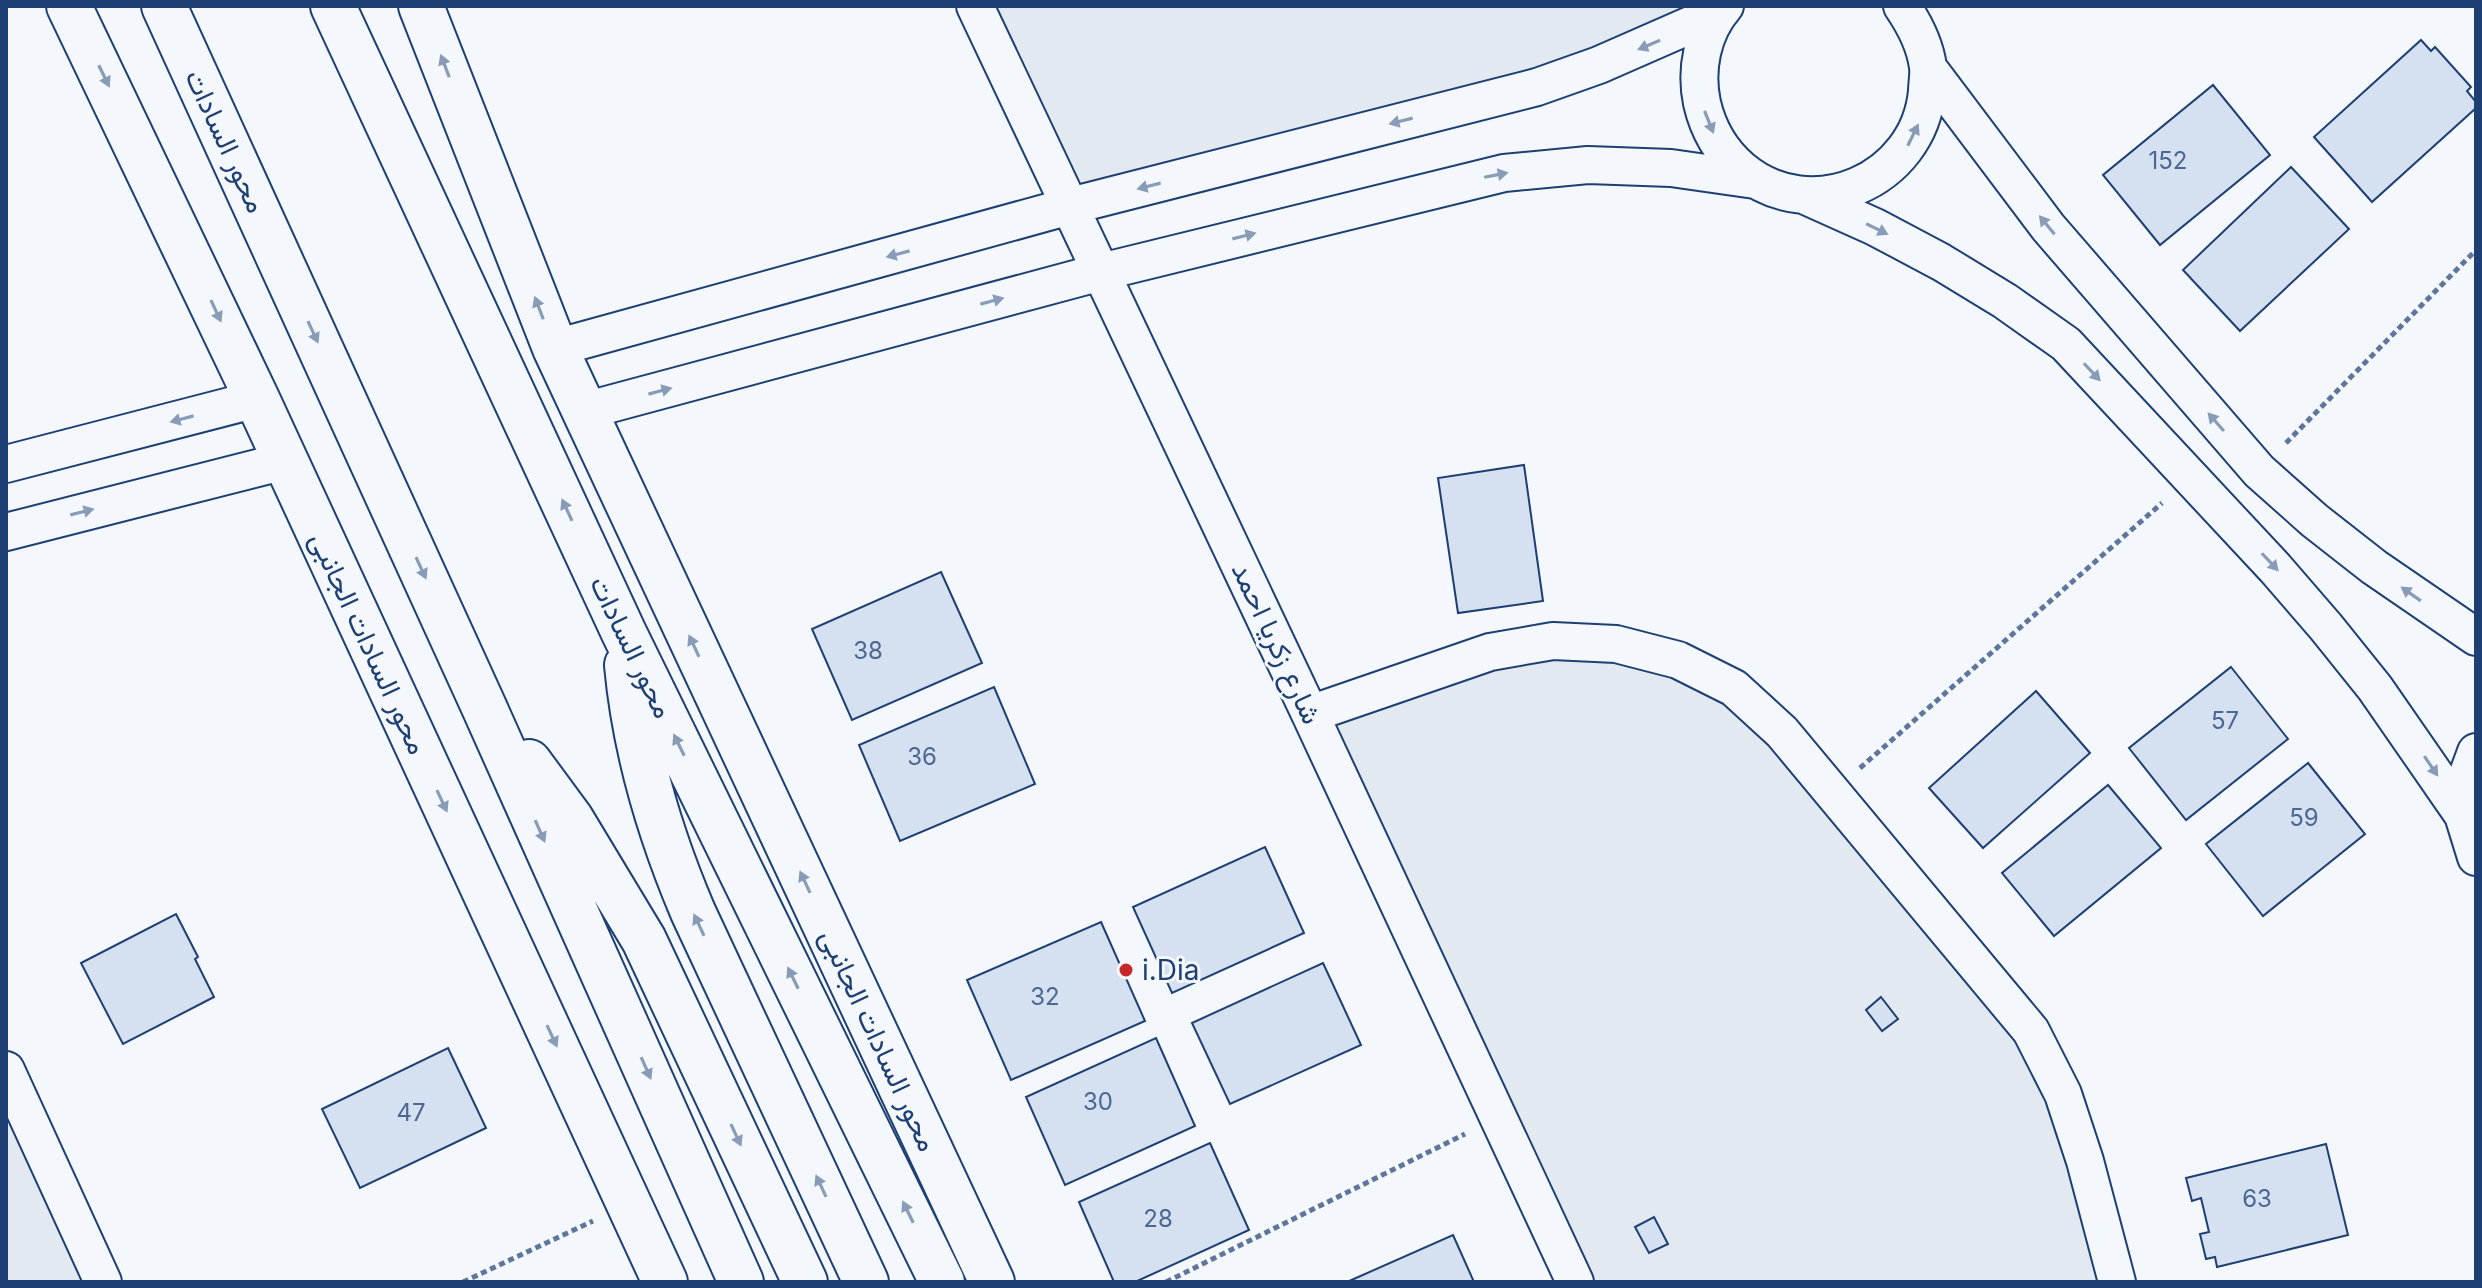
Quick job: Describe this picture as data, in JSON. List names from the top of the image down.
{
  "streets": {
    "main road": ["محور السادات", "محور السادات الجانبى"],
    "street": ["شارع زكريا احمد"]
  },
  "places": ["i.Dia"],
  "house_numbers": [
    "152",
    "38",
    "57",
    "36",
    "59",
    "32",
    "30",
    "47",
    "63",
    "28"
  ]
}
